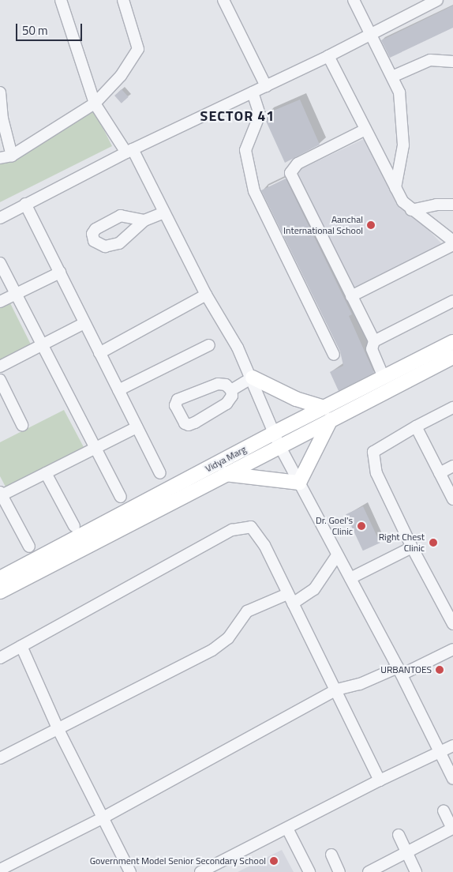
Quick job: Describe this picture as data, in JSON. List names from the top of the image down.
{
  "streets": {
    "main road": ["Vidya Marg"]
  },
  "districts": ["SECTOR 41"],
  "places": [
    "Aanchal International School",
    "Dr. Goel's Clinic",
    "Right Chest Clinic",
    "URBANTOES",
    "Government Model Senior Secondary School"
  ],
  "scale_bar": "50 m"
}
